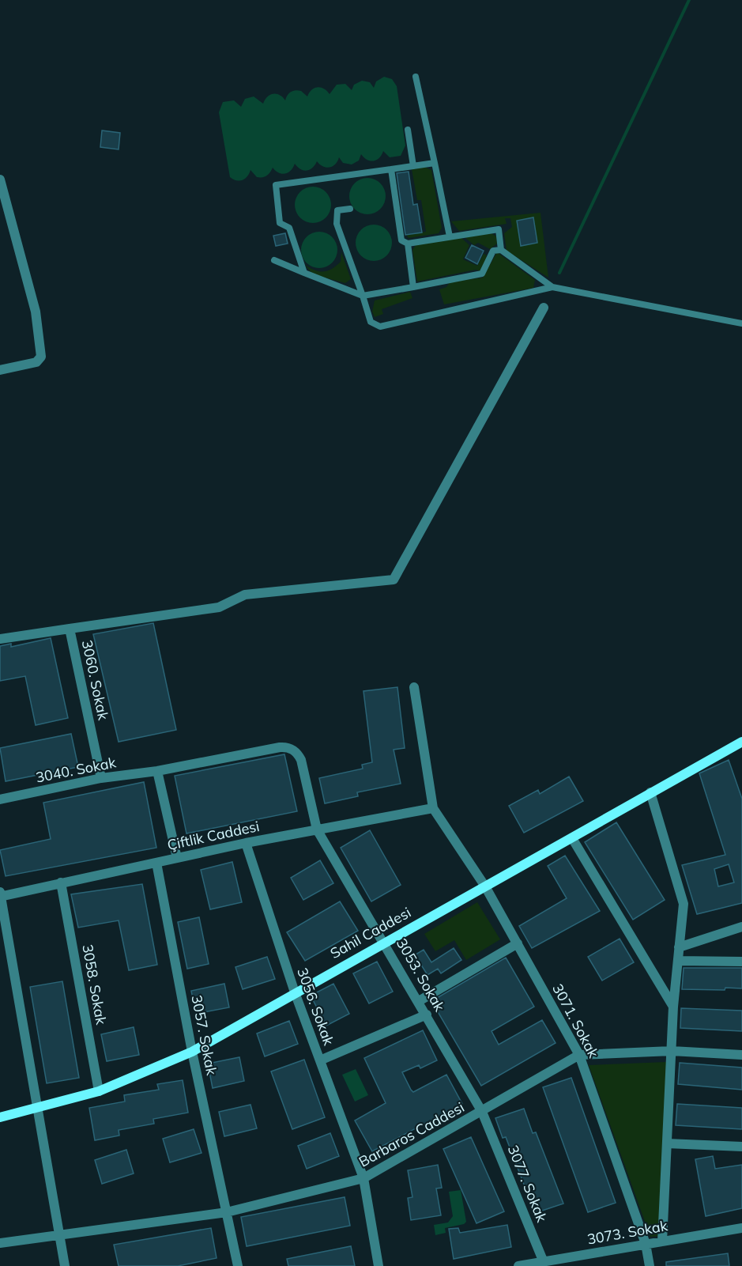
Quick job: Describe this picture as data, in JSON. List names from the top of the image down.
{
  "streets": {
    "street": [
      "3060. Sokak",
      "3040. Sokak",
      "Çiftlik Caddesi",
      "Sahil Caddesi",
      "3053. Sokak",
      "3058. Sokak",
      "3056. Sokak",
      "3071. Sokak",
      "3057. Sokak",
      "Barbaros Caddesi",
      "3077. Sokak",
      "3073. Sokak"
    ]
  },
  "crossings": [
    ["3060. Sokak", "3040. Sokak"],
    ["3040. Sokak", "Çiftlik Caddesi"],
    ["3040. Sokak", "3053. Sokak"],
    ["Çiftlik Caddesi", "3053. Sokak"],
    ["Çiftlik Caddesi", "3058. Sokak"],
    ["Çiftlik Caddesi", "3056. Sokak"],
    ["Çiftlik Caddesi", "3071. Sokak"],
    ["Çiftlik Caddesi", "3057. Sokak"],
    ["Sahil Caddesi", "3053. Sokak"],
    ["Sahil Caddesi", "3058. Sokak"],
    ["Sahil Caddesi", "3056. Sokak"],
    ["Sahil Caddesi", "3071. Sokak"],
    ["Sahil Caddesi", "3057. Sokak"],
    ["3053. Sokak", "Barbaros Caddesi"],
    ["3053. Sokak", "3077. Sokak"],
    ["3056. Sokak", "Barbaros Caddesi"],
    ["3071. Sokak", "Barbaros Caddesi"],
    ["3071. Sokak", "3073. Sokak"],
    ["3057. Sokak", "Barbaros Caddesi"],
    ["Barbaros Caddesi", "3077. Sokak"],
    ["3077. Sokak", "3073. Sokak"]
  ]
}
